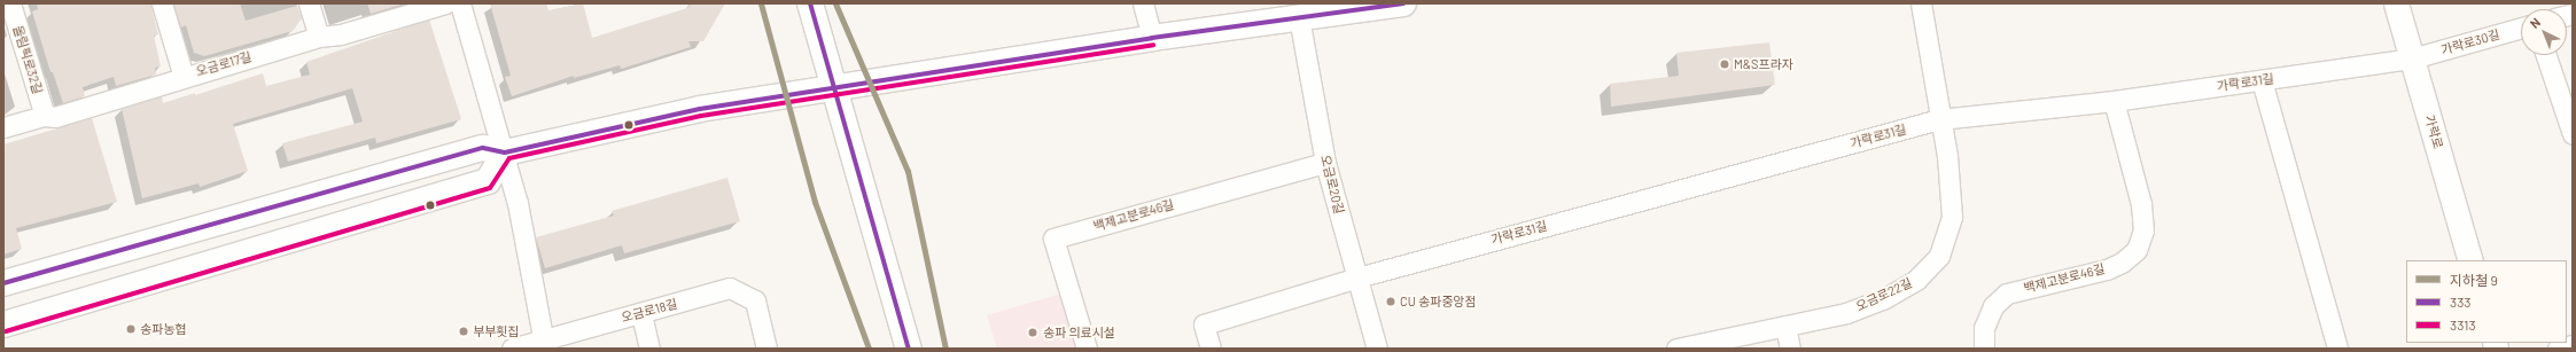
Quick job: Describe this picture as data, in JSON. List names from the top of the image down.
{
  "streets": {
    "street": [
      "가락로30길",
      "올림픽로32길",
      "오금로17길",
      "가락로31길",
      "가락로",
      "오금로20길",
      "백제고분로46길",
      "오금로22길",
      "오금로18길"
    ]
  },
  "crossings": [
    ["가락로30길", "가락로31길"],
    ["가락로30길", "가락로"],
    ["올림픽로32길", "오금로17길"],
    ["가락로31길", "가락로"],
    ["가락로31길", "오금로20길"],
    ["가락로31길", "백제고분로46길"],
    ["가락로31길", "오금로22길"],
    ["오금로20길", "백제고분로46길"]
  ],
  "places": [
    "M&S프라자",
    "CU 송파중앙점",
    "송파농협",
    "부부횟집",
    "송파 의료시설"
  ],
  "lines": ["metro line 9", "transit line 333", "transit line 3313"],
  "legend": ["지하철 9", "333", "3313"],
  "north": "top left"
}
